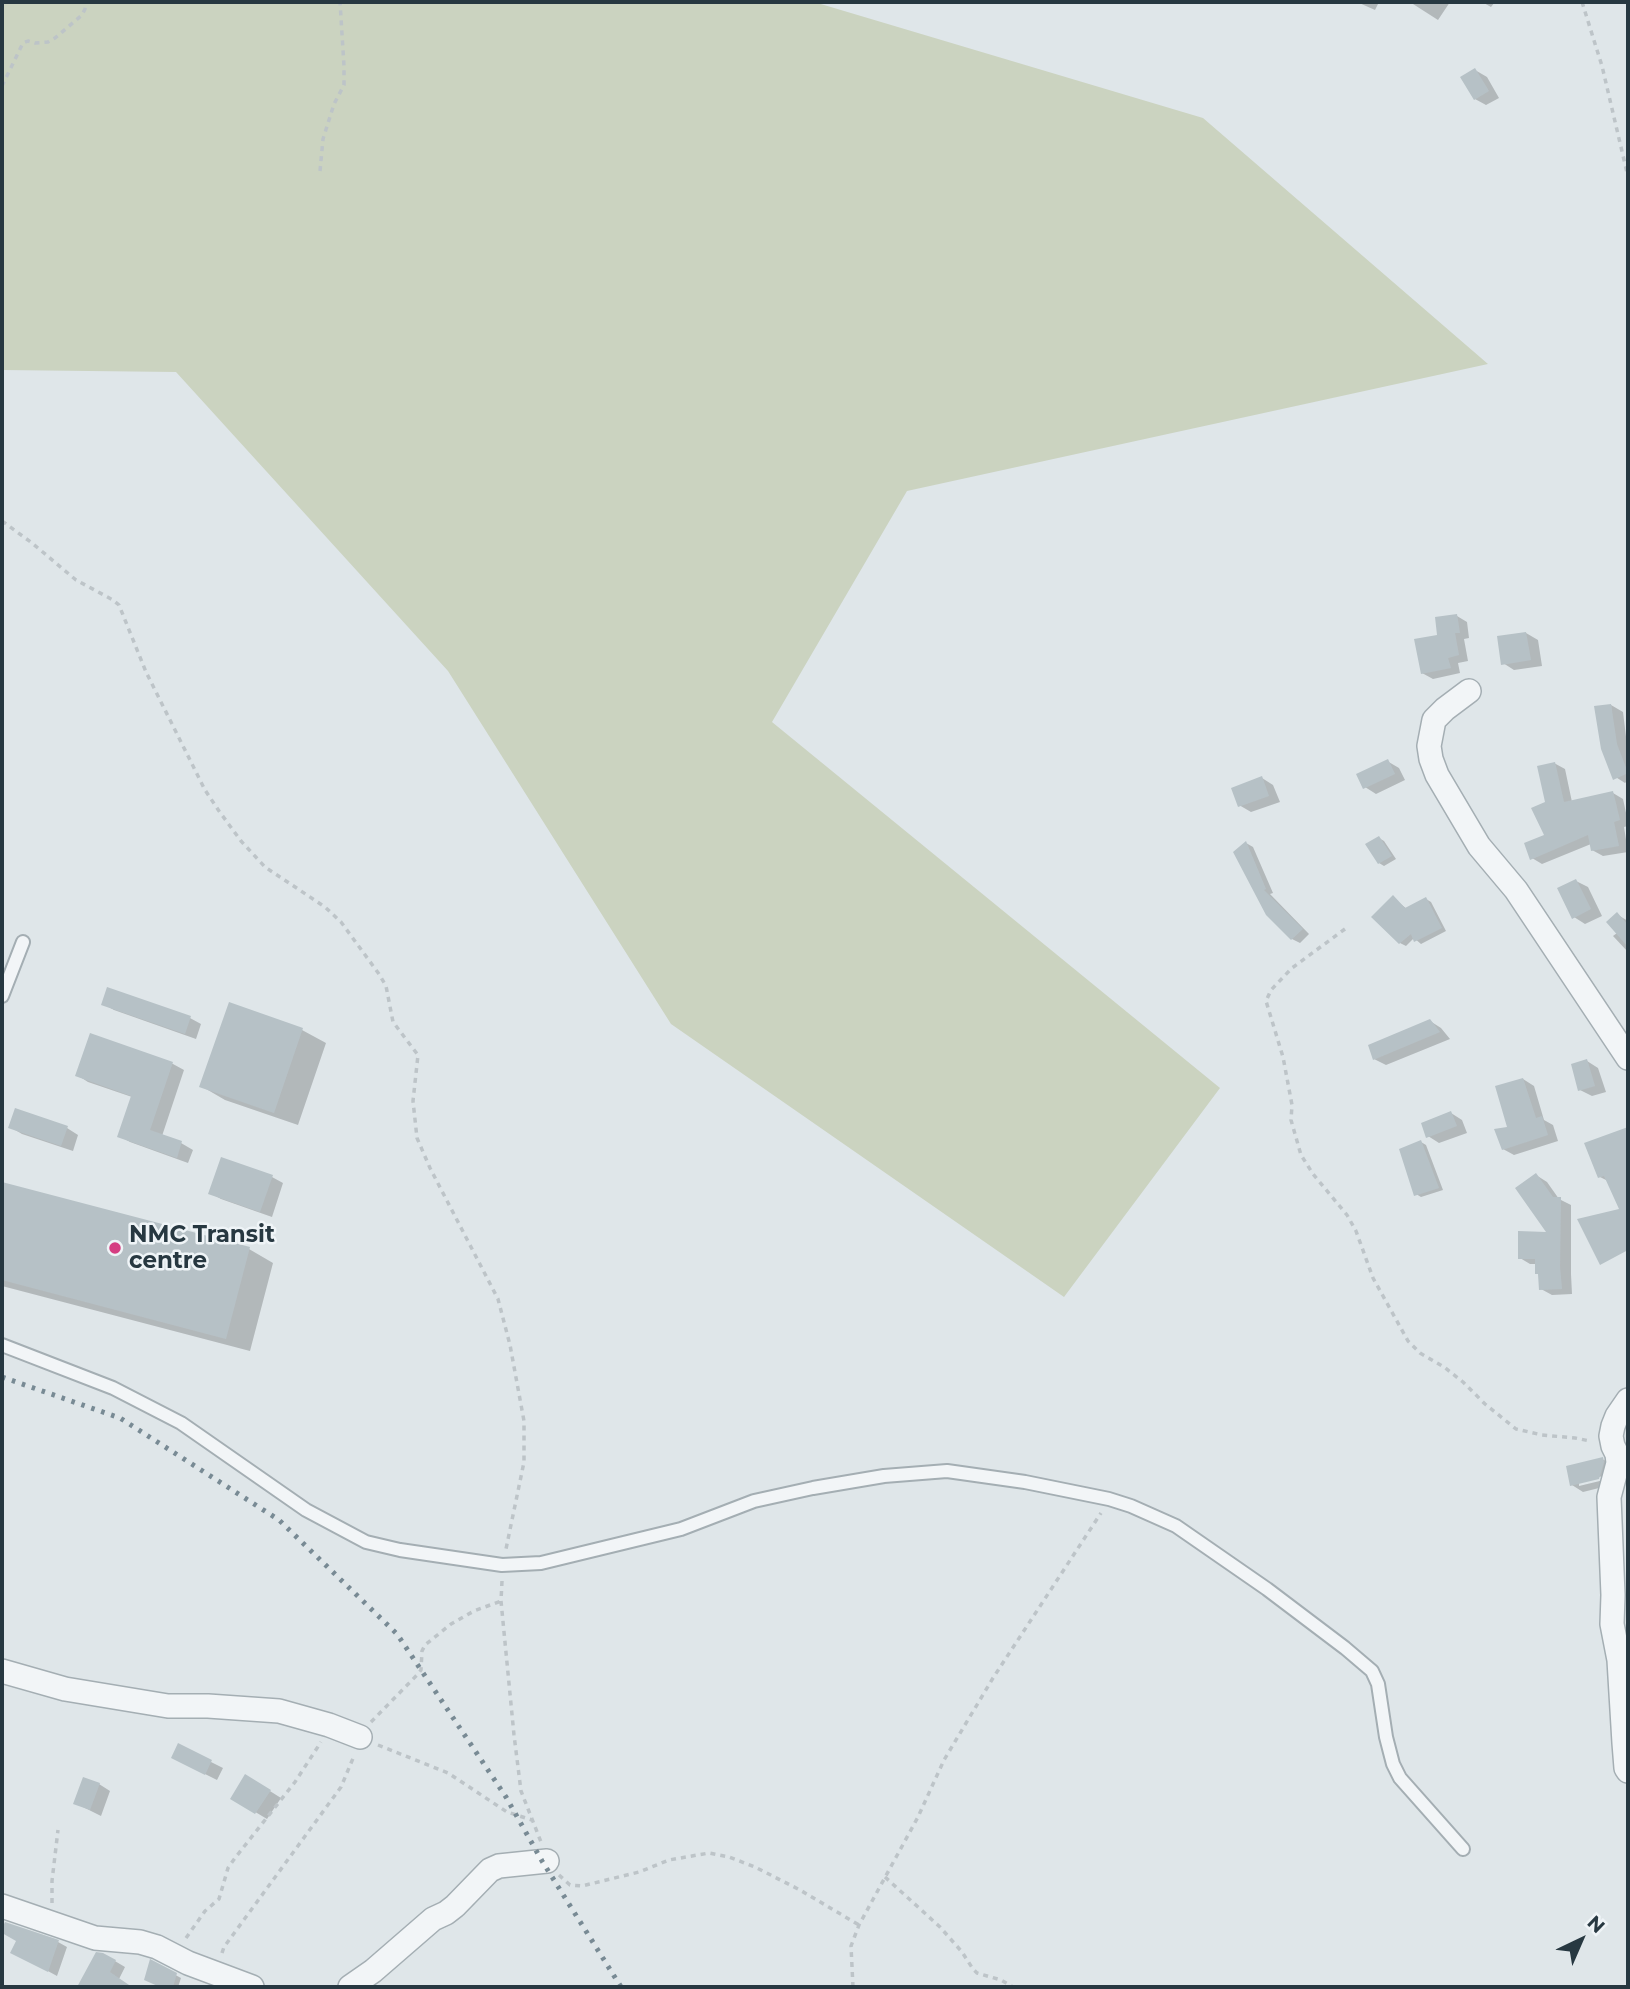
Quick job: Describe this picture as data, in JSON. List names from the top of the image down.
{
  "places": ["NMC Transit centre"],
  "north": "top right"
}
